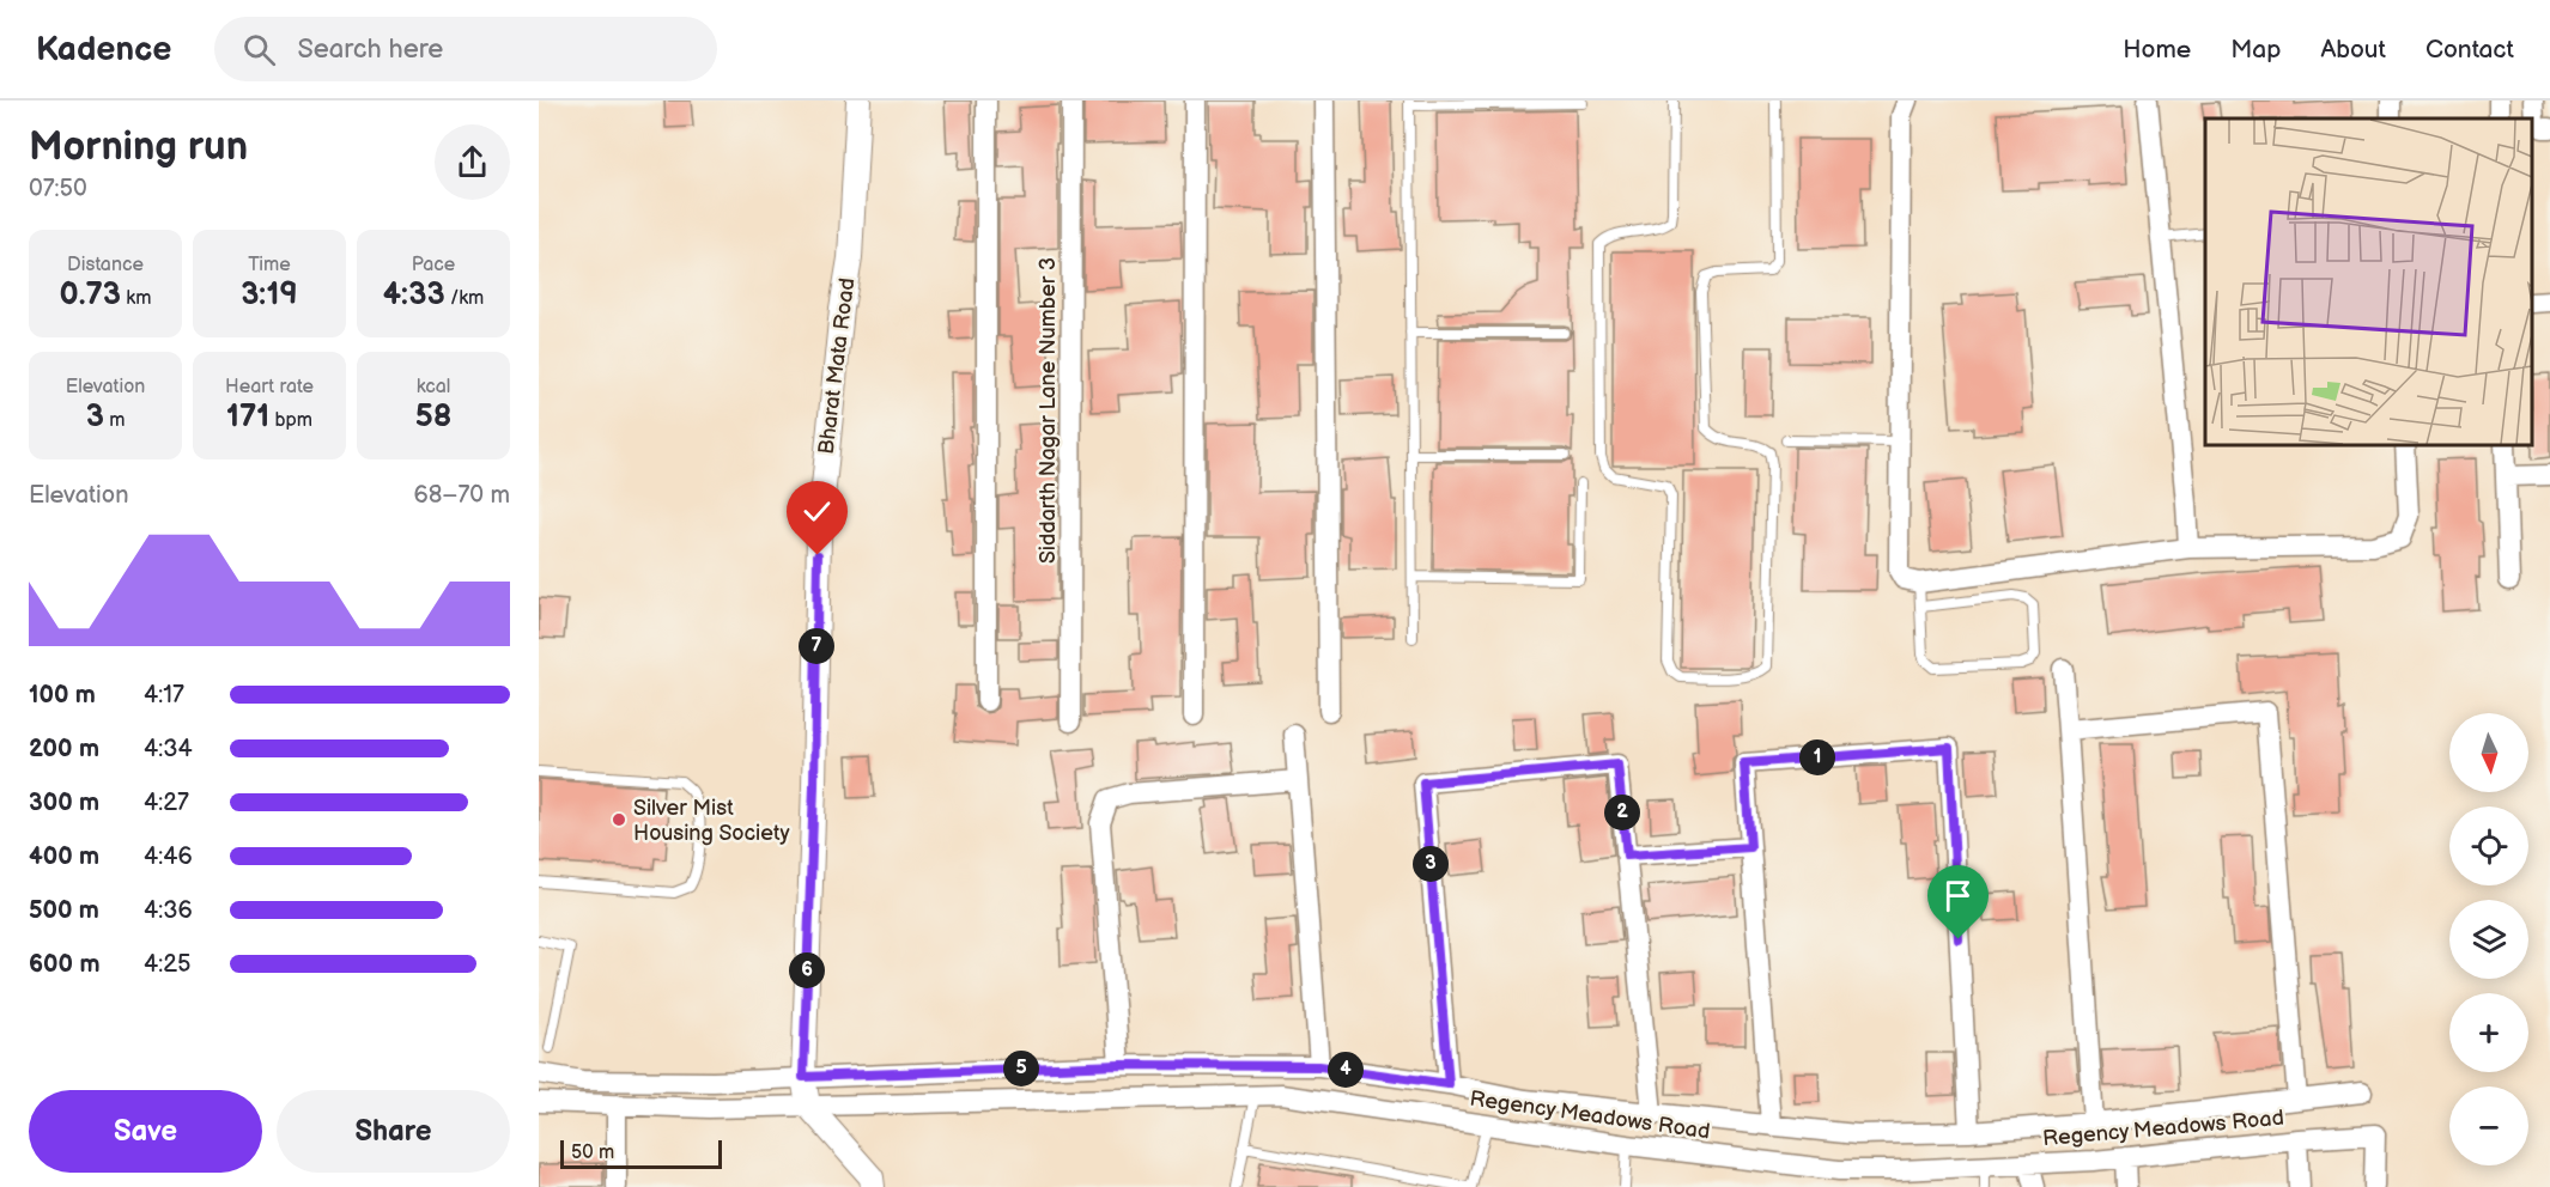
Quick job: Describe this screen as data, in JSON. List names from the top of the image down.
{
  "streets": {
    "street": ["Bharat Mata Road", "Siddarth Nagar Lane Number 3", "Regency Meadows Road"]
  },
  "crossings": [
    ["Bharat Mata Road", "Regency Meadows Road"]
  ],
  "places": ["Silver Mist Housing Society"],
  "scale_bar": "50 m",
  "north": "bottom",
  "page": {
    "header": "Kadence",
    "search": "Search here",
    "nav": [
      "Home",
      "Map",
      "About",
      "Contact"
    ],
    "heading": ["Morning run", "07:50"],
    "stats": [
      ["Distance", "0.73 km"],
      ["Time", "3:19"],
      ["Pace", "4:33 /km"],
      ["Elevation", "3 m"],
      ["Heart rate", "171 bpm"],
      ["kcal", "58"]
    ],
    "chart": ["Elevation", "68–70 m"],
    "pins": [
      "7",
      "1",
      "2",
      "3",
      "6",
      "5",
      "4"
    ],
    "list": [
      {
        "name": "100 m",
        "note": "4:17"
      },
      {
        "name": "200 m",
        "note": "4:34"
      },
      {
        "name": "300 m",
        "note": "4:27"
      },
      {
        "name": "400 m",
        "note": "4:46"
      },
      {
        "name": "500 m",
        "note": "4:36"
      },
      {
        "name": "600 m",
        "note": "4:25"
      }
    ],
    "map_buttons": ["+", "−"],
    "buttons": ["Save", "Share"],
    "scale": "50 m"
  }
}
